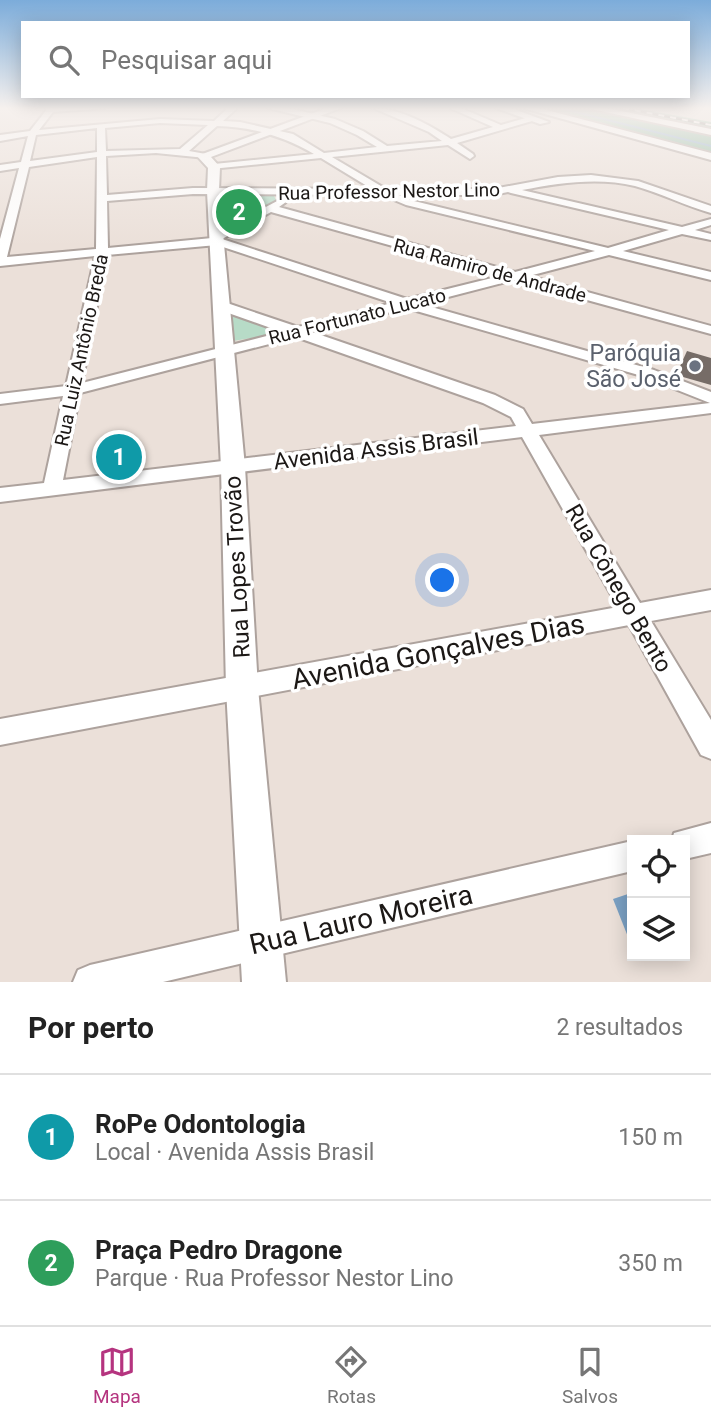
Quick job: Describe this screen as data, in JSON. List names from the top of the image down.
{
  "streets": {
    "main road": ["Rua Lopes Trovão"],
    "street": [
      "Rua Professor Nestor Lino",
      "Rua Ramiro de Andrade",
      "Rua Fortunato Lucato",
      "Rua Luiz Antônio Breda",
      "Avenida Assis Brasil",
      "Rua Cônego Bento",
      "Avenida Gonçalves Dias",
      "Rua Lauro Moreira"
    ]
  },
  "crossings": [
    ["Rua Professor Nestor Lino", "Rua Luiz Antônio Breda"],
    ["Rua Professor Nestor Lino", "Rua Lopes Trovão"],
    ["Rua Ramiro de Andrade", "Rua Fortunato Lucato"],
    ["Rua Fortunato Lucato", "Rua Luiz Antônio Breda"],
    ["Rua Fortunato Lucato", "Rua Lopes Trovão"],
    ["Rua Fortunato Lucato", "Rua Cônego Bento"],
    ["Rua Luiz Antônio Breda", "Avenida Assis Brasil"],
    ["Avenida Assis Brasil", "Rua Lopes Trovão"],
    ["Avenida Assis Brasil", "Rua Cônego Bento"],
    ["Rua Lopes Trovão", "Rua Cônego Bento"],
    ["Rua Lopes Trovão", "Avenida Gonçalves Dias"],
    ["Rua Lopes Trovão", "Rua Lauro Moreira"],
    ["Rua Cônego Bento", "Avenida Gonçalves Dias"]
  ],
  "places": ["Paróquia São José"],
  "page": {
    "search": "Pesquisar aqui",
    "pins": ["2", "1"],
    "heading": ["Por perto", "2 resultados"],
    "list": [
      {
        "mark": "1",
        "name": "RoPe Odontologia",
        "note": "Local · Avenida Assis Brasil",
        "value": "150 m"
      },
      {
        "mark": "2",
        "name": "Praça Pedro Dragone",
        "note": "Parque · Rua Professor Nestor Lino",
        "value": "350 m"
      }
    ],
    "nav": ["Mapa", "Rotas", "Salvos"]
  }
}
